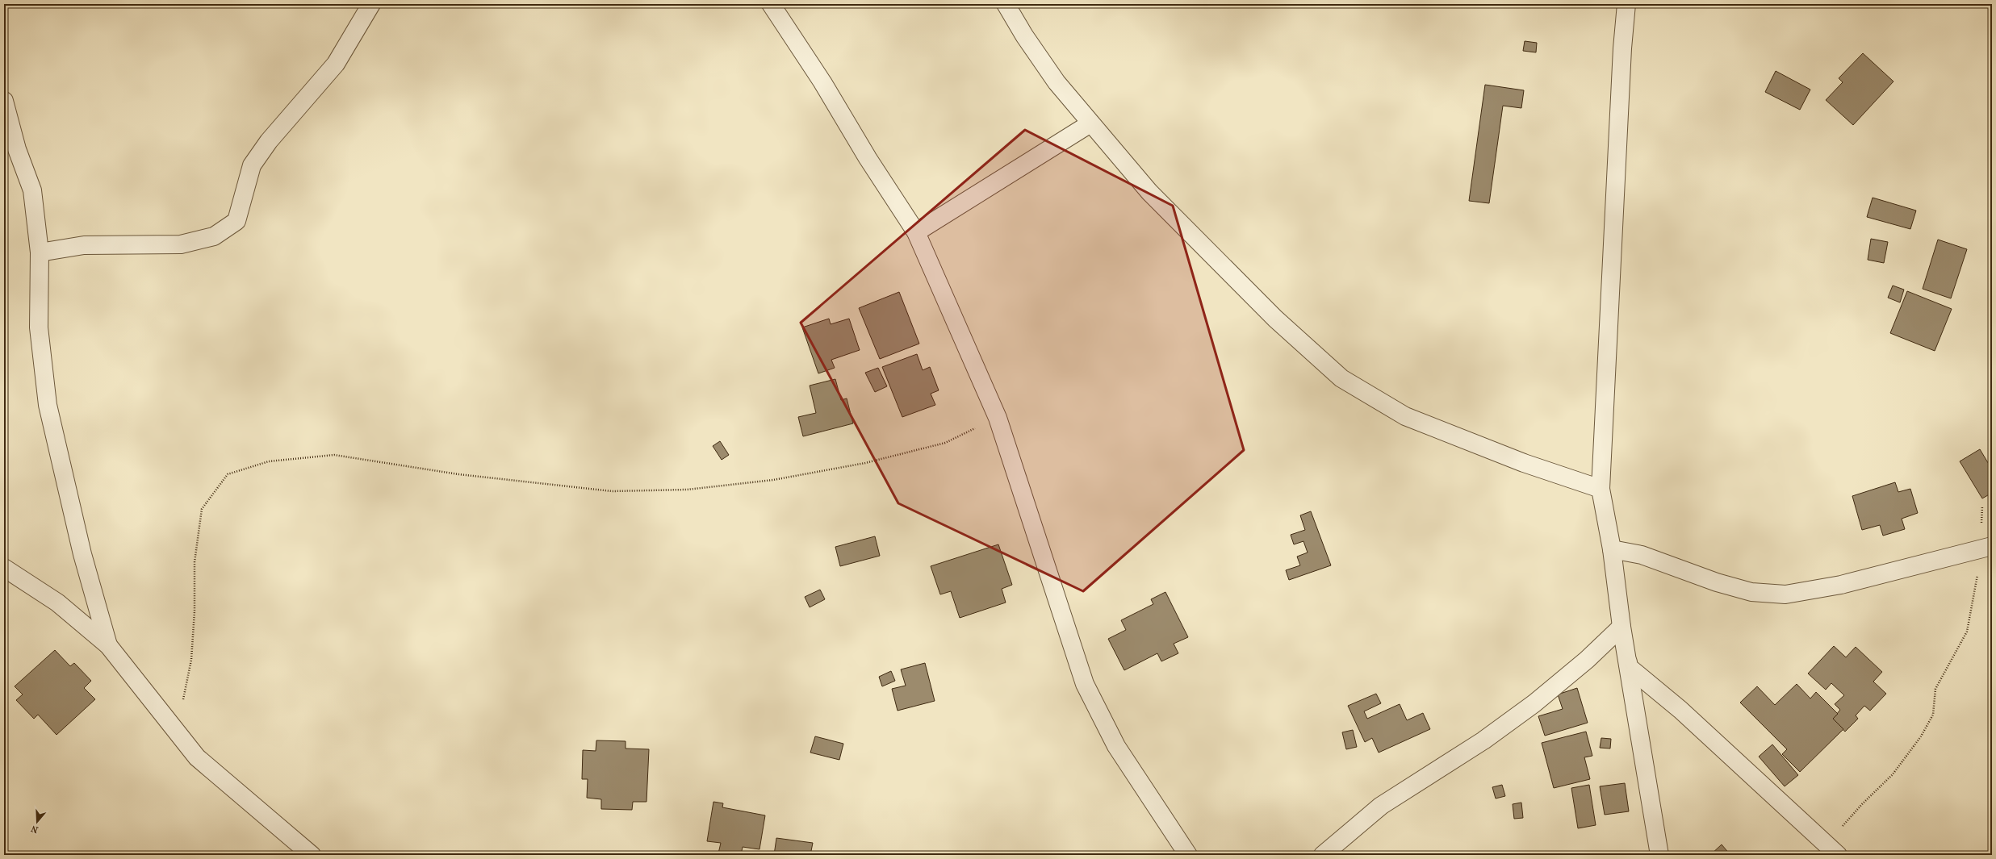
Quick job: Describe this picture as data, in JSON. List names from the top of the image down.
{
  "north": "bottom"
}
